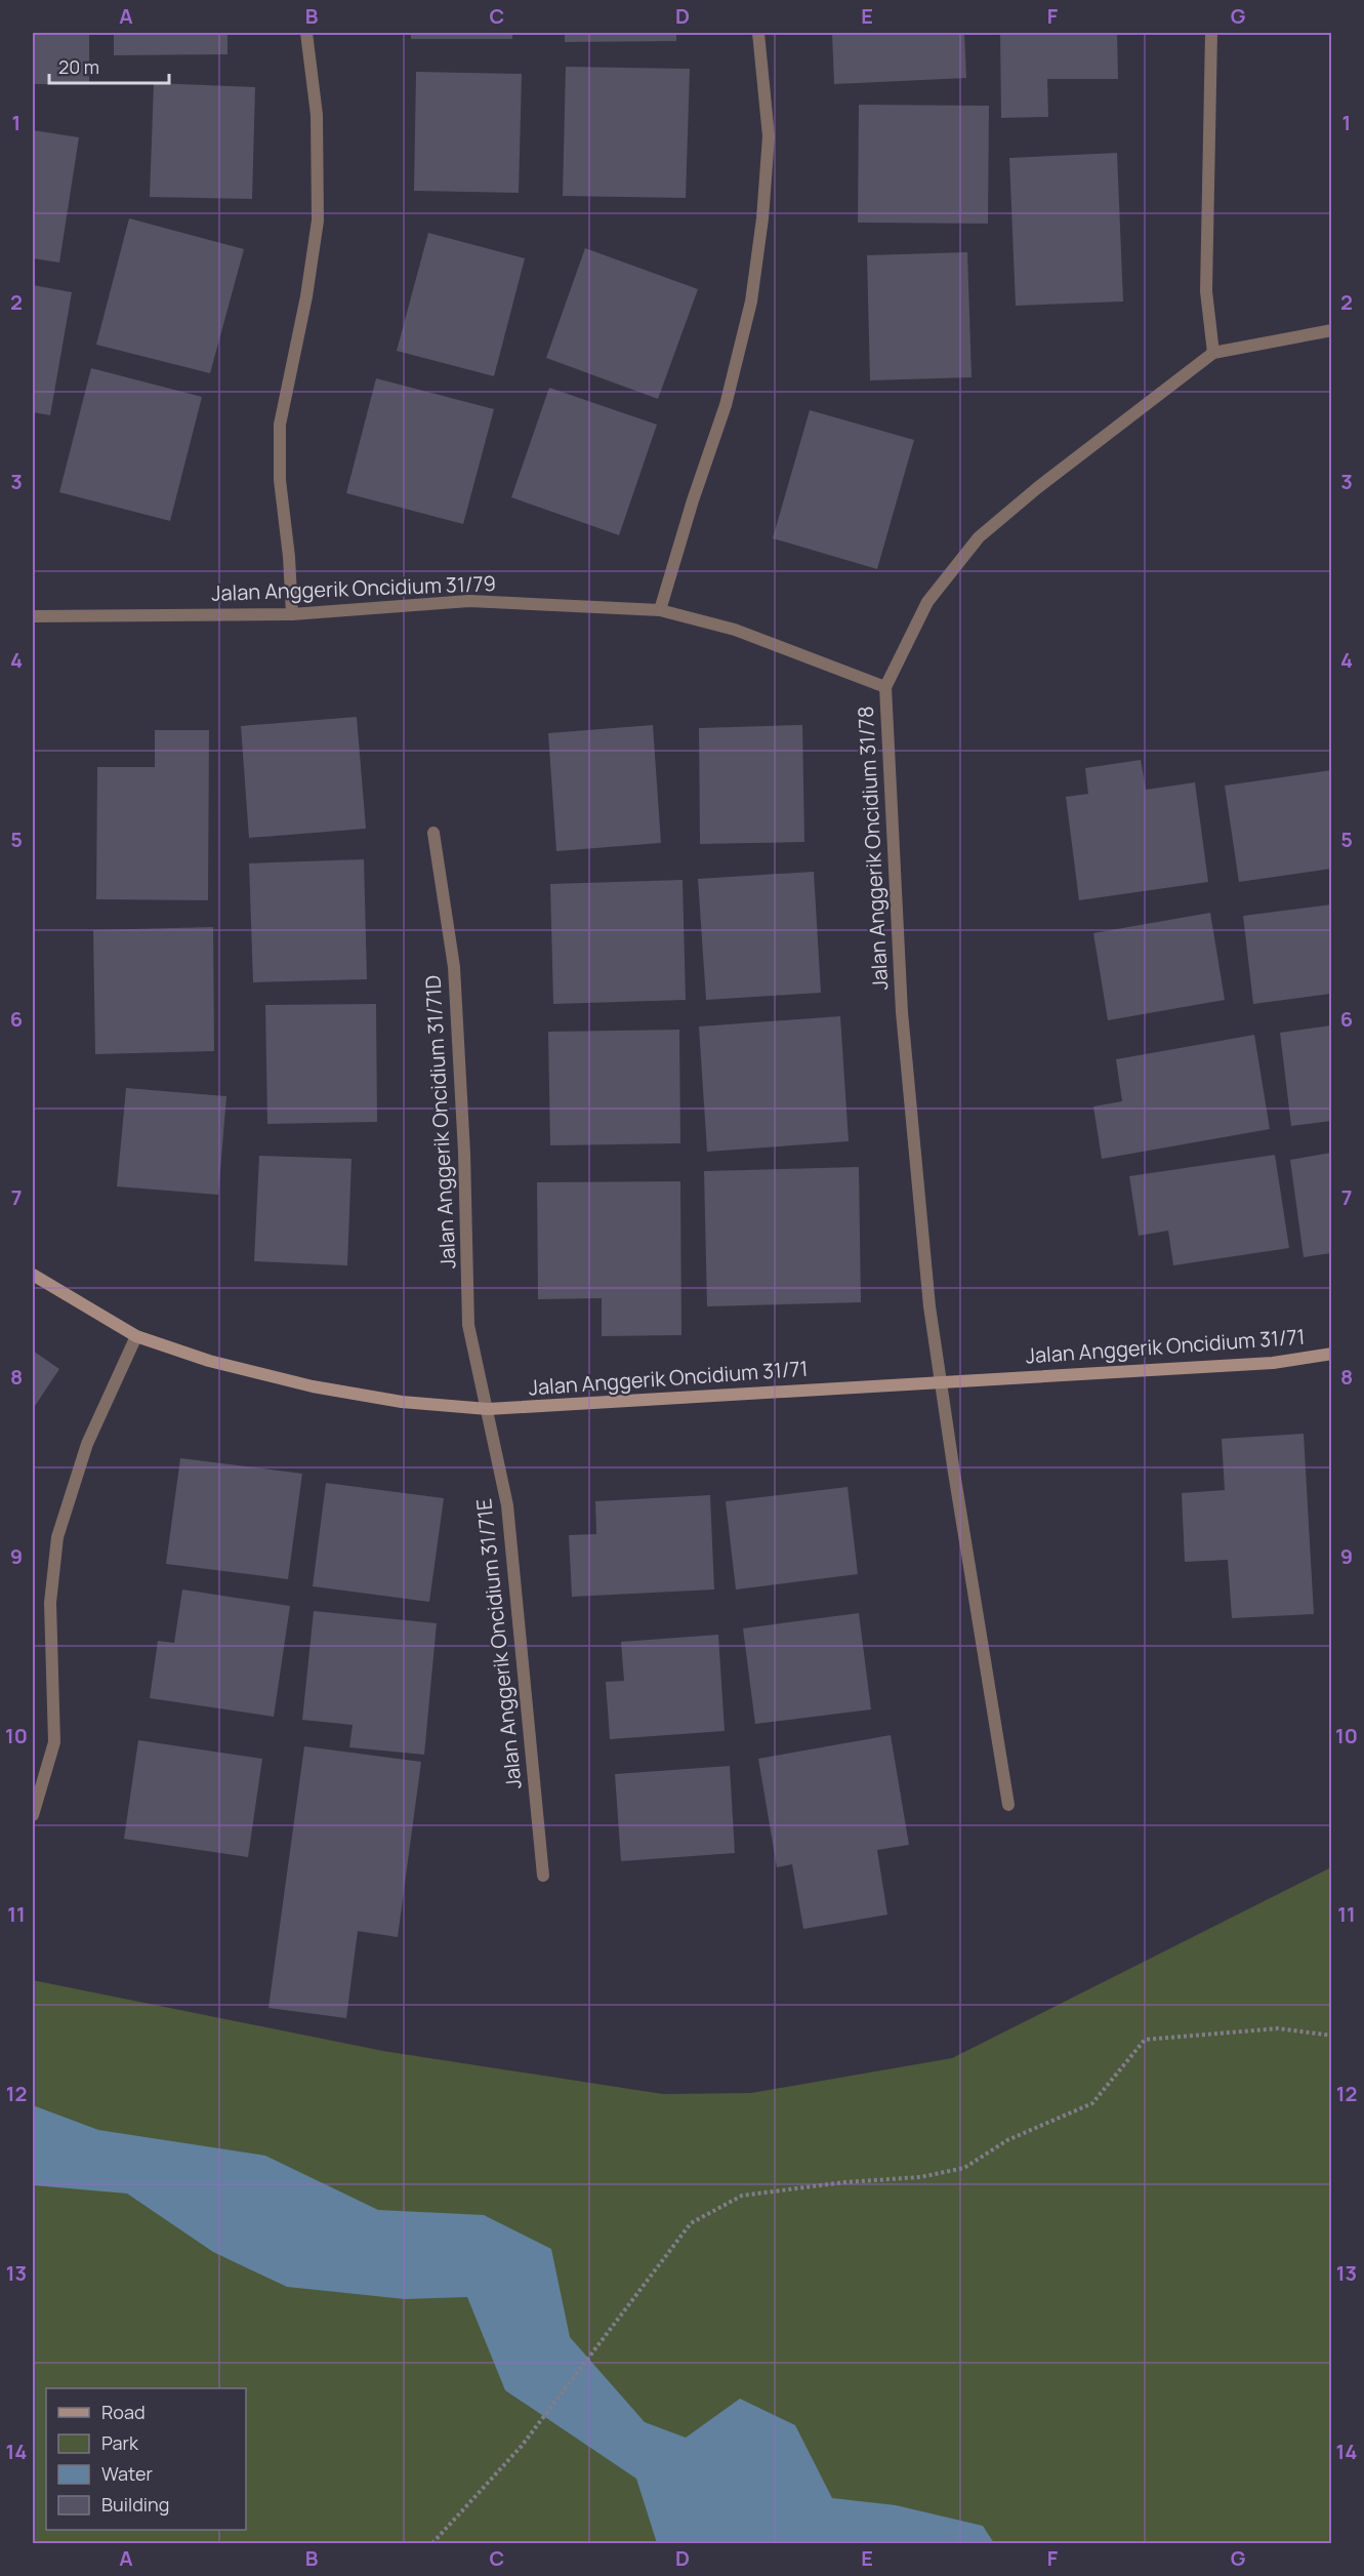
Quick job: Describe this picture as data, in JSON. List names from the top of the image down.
{
  "streets": {
    "street": [
      "Jalan Anggerik Oncidium 31/79",
      "Jalan Anggerik Oncidium 31/78",
      "Jalan Anggerik Oncidium 31/71D",
      "Jalan Anggerik Oncidium 31/71",
      "Jalan Anggerik Oncidium 31/71E"
    ]
  },
  "crossings": [
    ["Jalan Anggerik Oncidium 31/79", "Jalan Anggerik Oncidium 31/78"],
    ["Jalan Anggerik Oncidium 31/78", "Jalan Anggerik Oncidium 31/71"],
    ["Jalan Anggerik Oncidium 31/71D", "Jalan Anggerik Oncidium 31/71"],
    ["Jalan Anggerik Oncidium 31/71D", "Jalan Anggerik Oncidium 31/71E"],
    ["Jalan Anggerik Oncidium 31/71", "Jalan Anggerik Oncidium 31/71E"]
  ],
  "legend": [
    "Road",
    "Park",
    "Water",
    "Building"
  ],
  "scale_bar": "20 m",
  "grid": {
    "columns": [
      "A",
      "B",
      "C",
      "D",
      "E",
      "F",
      "G"
    ],
    "rows": [
      "1",
      "2",
      "3",
      "4",
      "5",
      "6",
      "7",
      "8",
      "9",
      "10",
      "11",
      "12",
      "13",
      "14"
    ]
  }
}
